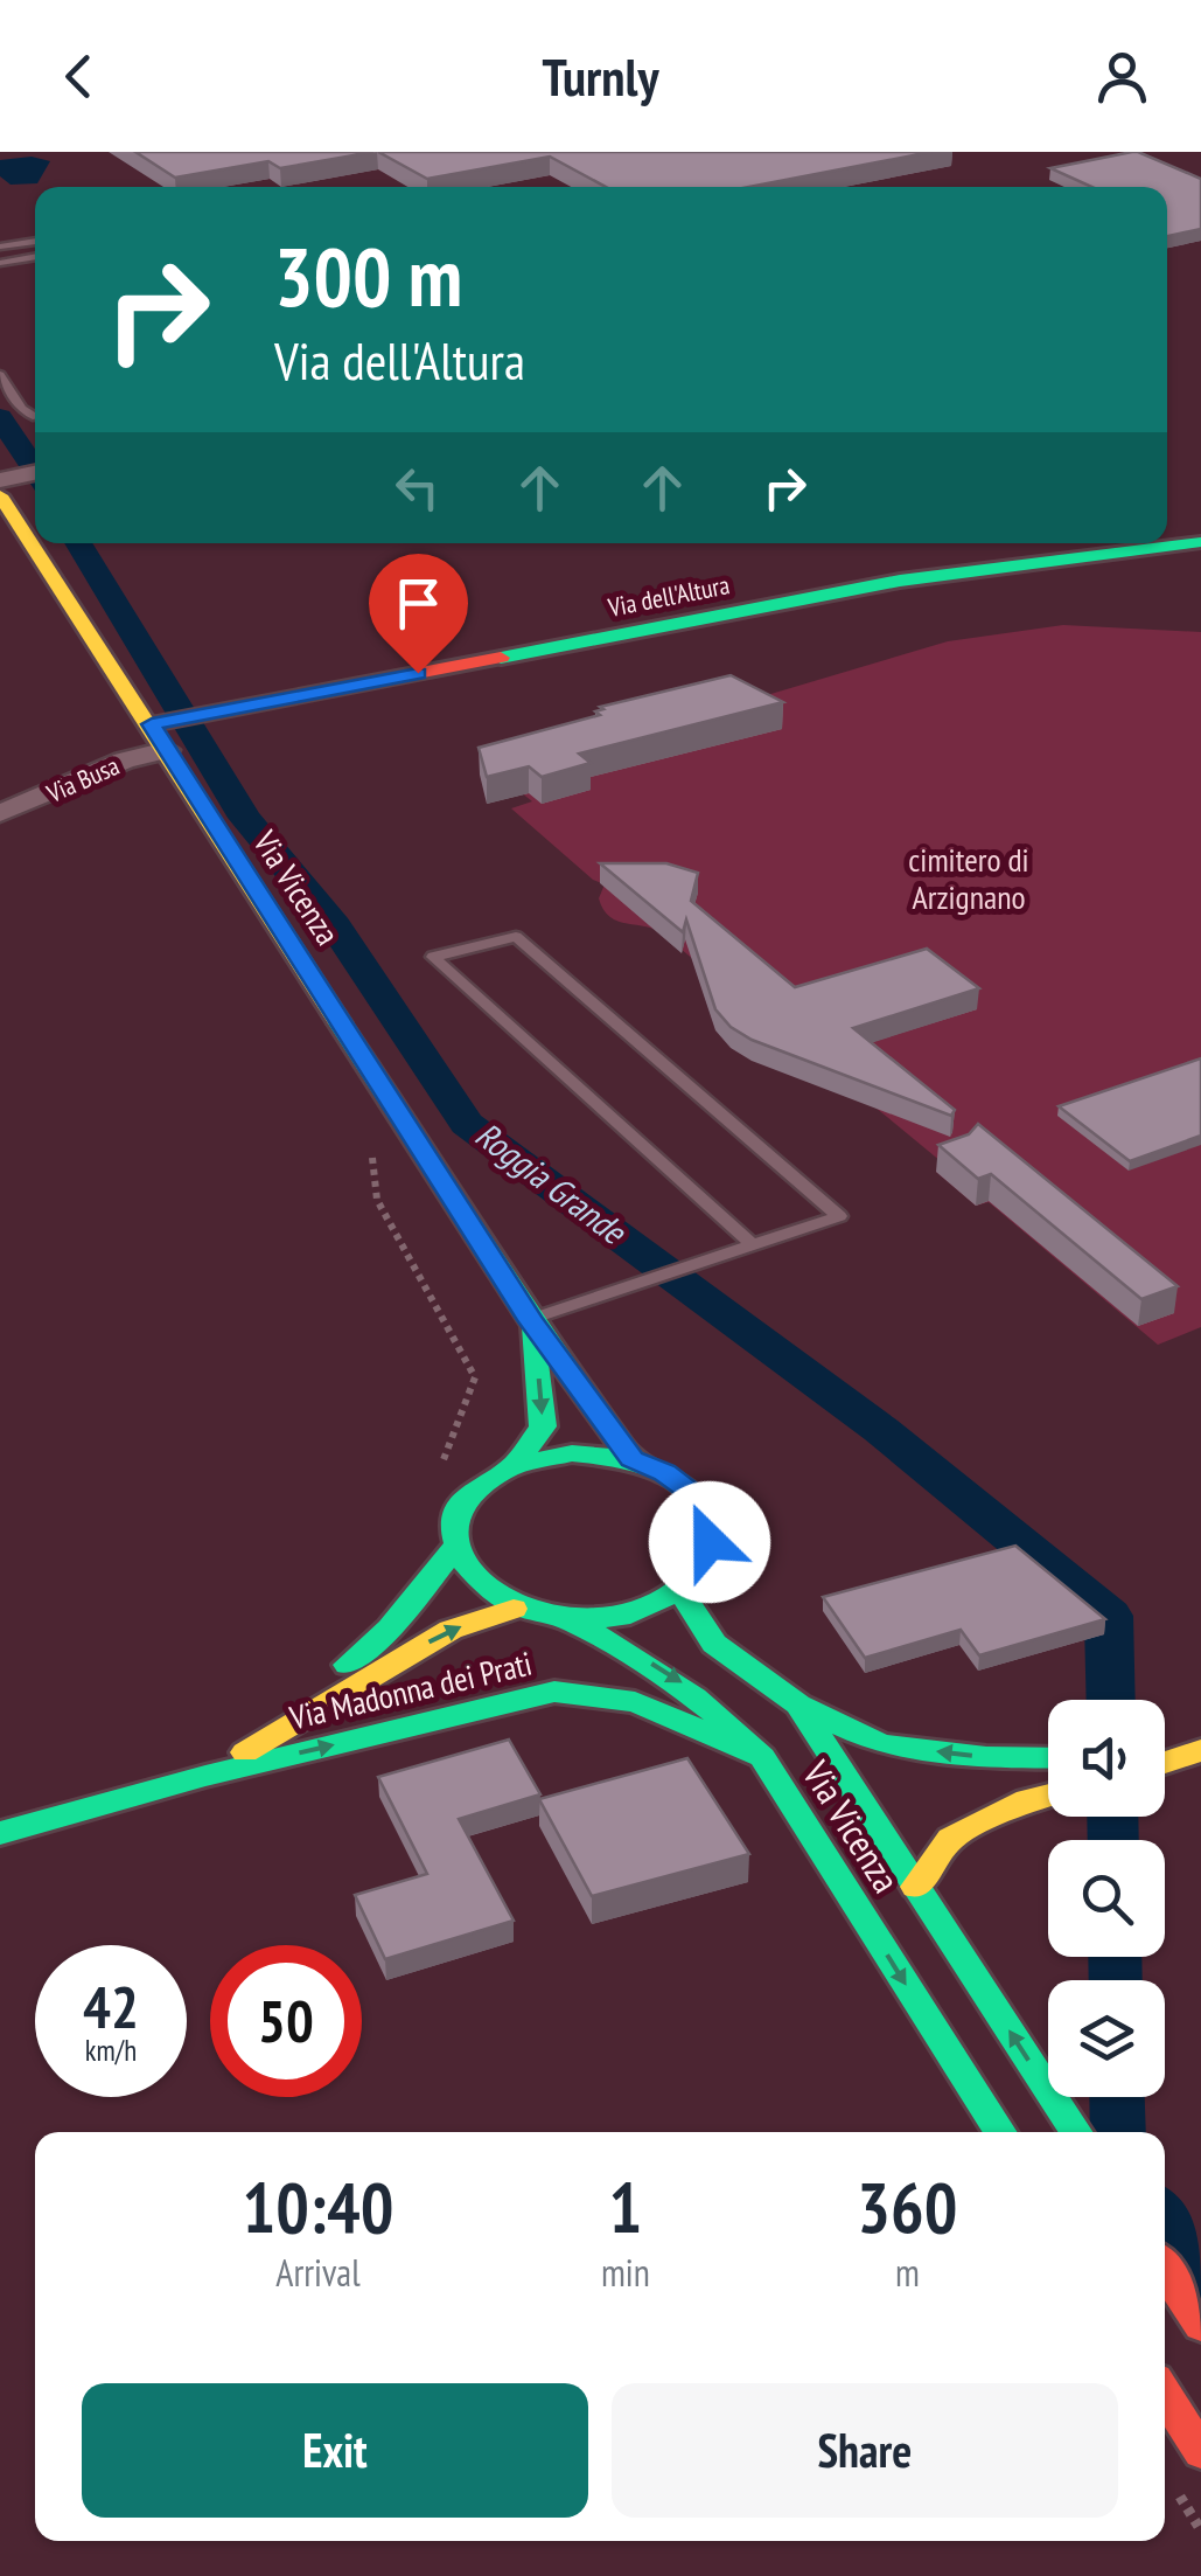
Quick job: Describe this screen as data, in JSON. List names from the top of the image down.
{
  "streets": {
    "main road": ["Via dell'Altura", "Via Vicenza", "Via Madonna dei Prati"],
    "street": ["Via Busa"]
  },
  "crossings": [
    ["Via dell'Altura", "Via Vicenza"],
    ["Via Busa", "Via Vicenza"],
    ["Via Vicenza", "Via Madonna dei Prati"]
  ],
  "one_way": ["Via Madonna dei Prati"],
  "water": ["Roggia Grande"],
  "parks": ["cimitero di Arzignano"],
  "page": {
    "header": "Turnly",
    "turn": ["300 m", "Via dell'Altura"],
    "speed": "42 km/h",
    "limit": "50",
    "eta": [
      "10:40",
      "Arrival",
      "1",
      "min",
      "360",
      "m"
    ],
    "buttons": ["Exit", "Share"]
  }
}
